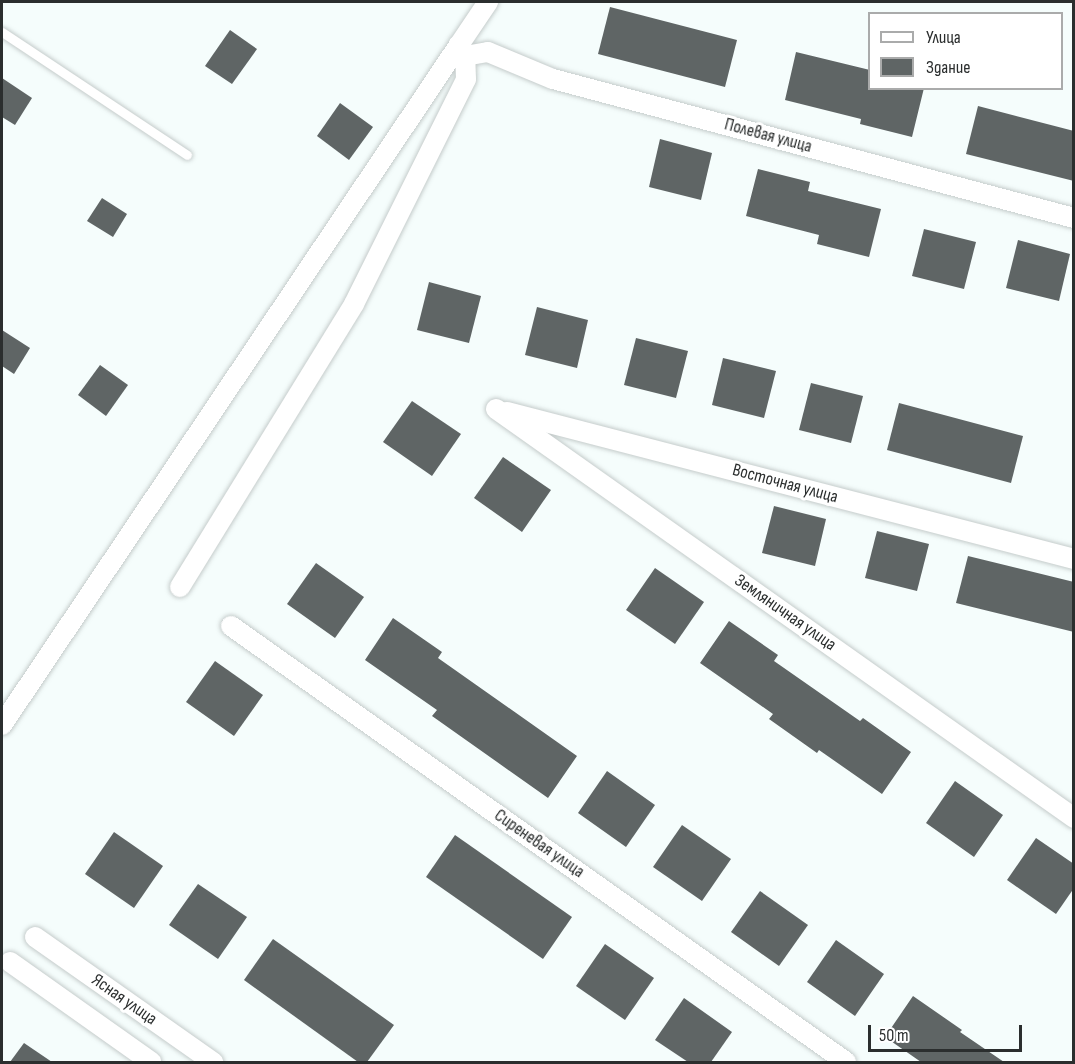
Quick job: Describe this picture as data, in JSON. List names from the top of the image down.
{
  "streets": {
    "street": [
      "Полевая улица",
      "Восточная улица",
      "Земляничная улица",
      "Сиреневая улица",
      "Ясная улица"
    ]
  },
  "crossings": [
    ["Восточная улица", "Земляничная улица"]
  ],
  "legend": ["Улица", "Здание"],
  "scale_bar": "50 m"
}
